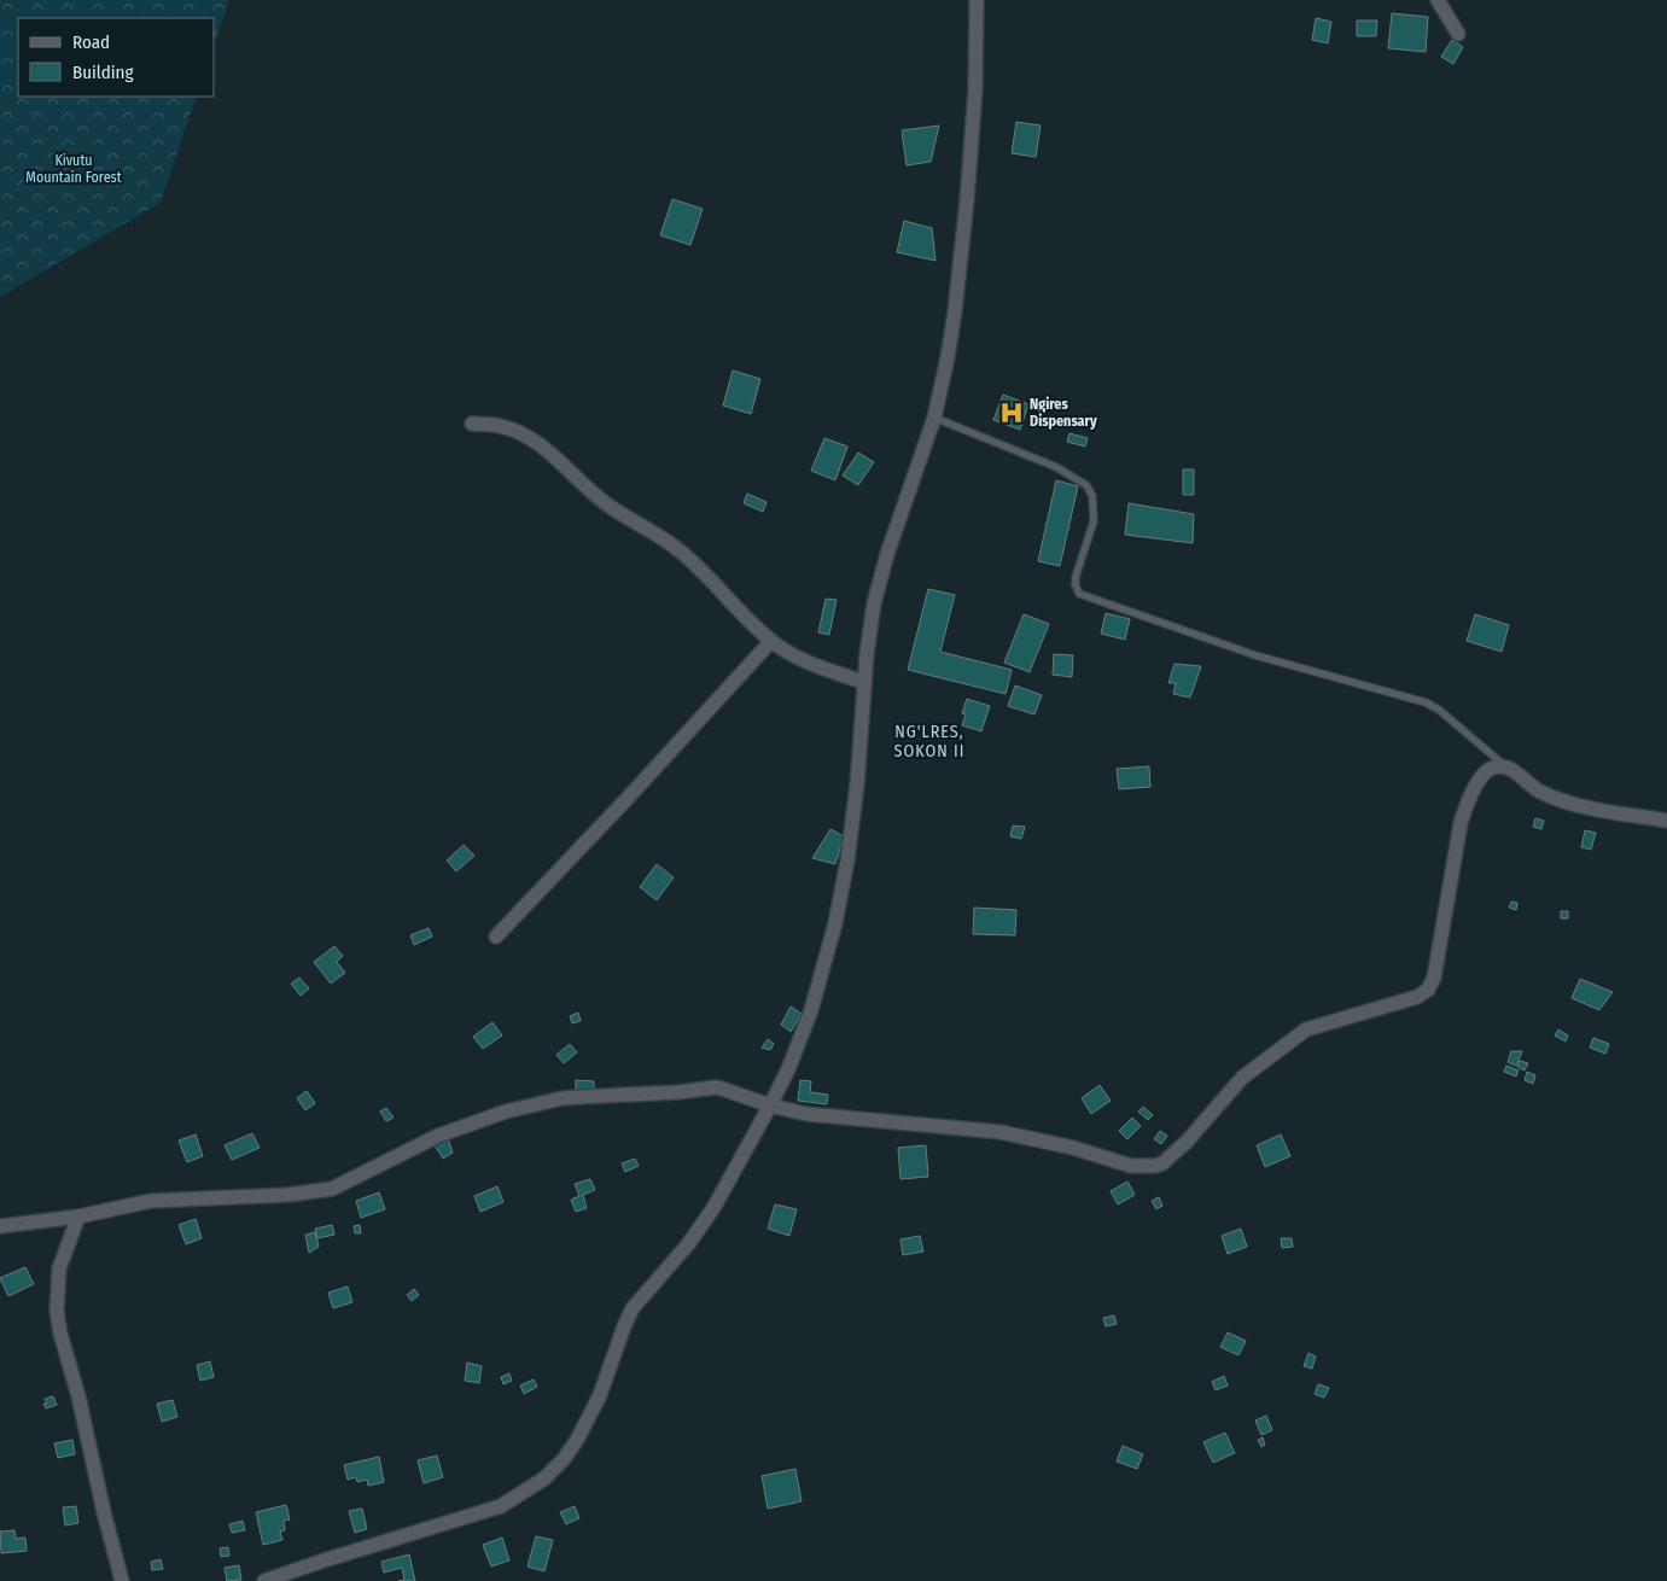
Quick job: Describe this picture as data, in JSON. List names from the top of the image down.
{
  "districts": ["NG'LRES, SOKON II"],
  "parks": ["Kivutu Mountain Forest"],
  "places": {
    "hospital": ["Ngires Dispensary"]
  },
  "legend": ["Road", "Building"]
}
